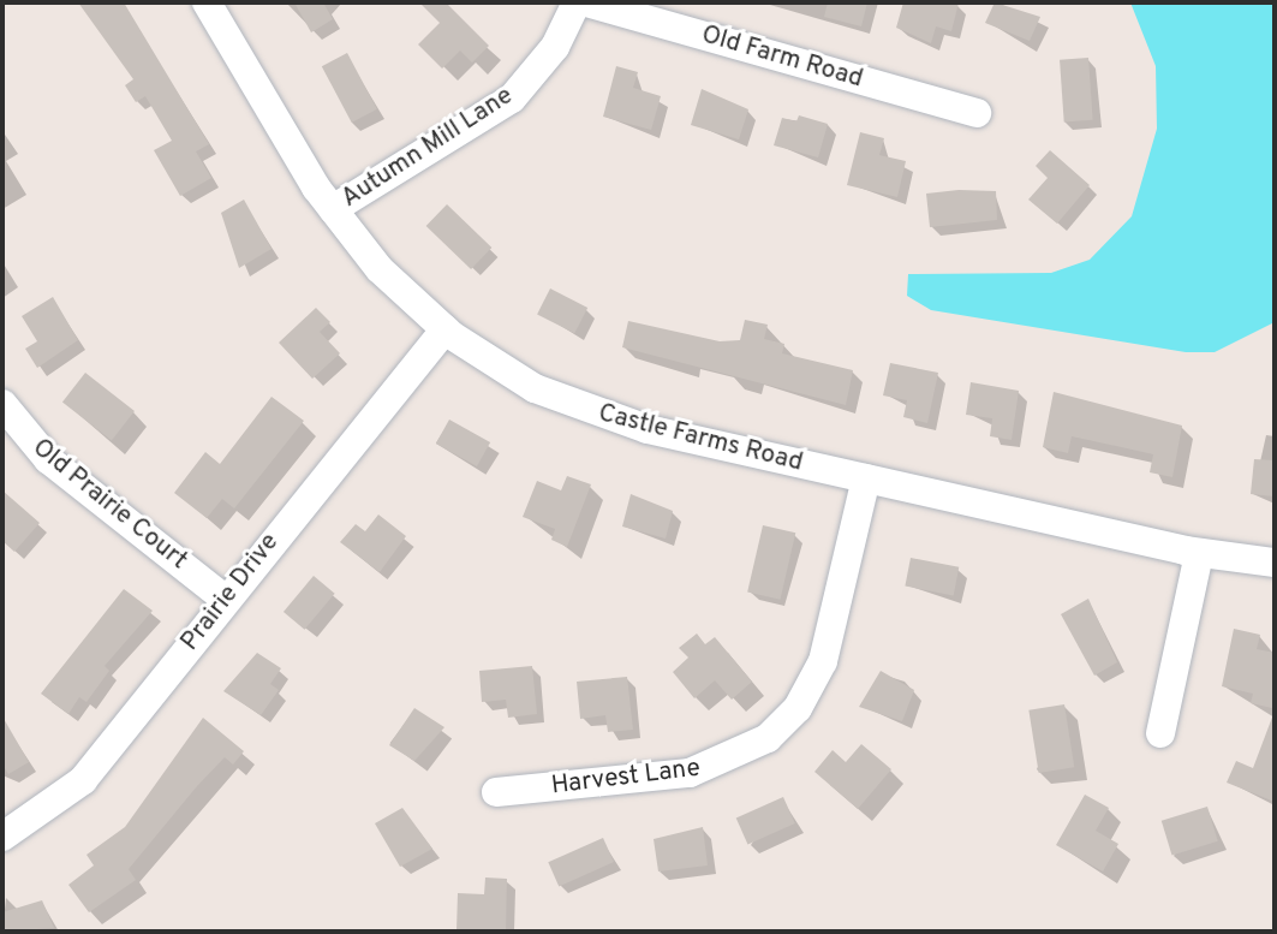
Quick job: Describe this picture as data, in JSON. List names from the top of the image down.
{
  "streets": {
    "street": [
      "Old Farm Road",
      "Autumn Mill Lane",
      "Castle Farms Road",
      "Old Prairie Court",
      "Prairie Drive",
      "Harvest Lane"
    ]
  },
  "crossings": [
    ["Autumn Mill Lane", "Castle Farms Road"],
    ["Castle Farms Road", "Prairie Drive"],
    ["Castle Farms Road", "Harvest Lane"],
    ["Old Prairie Court", "Prairie Drive"]
  ]
}
